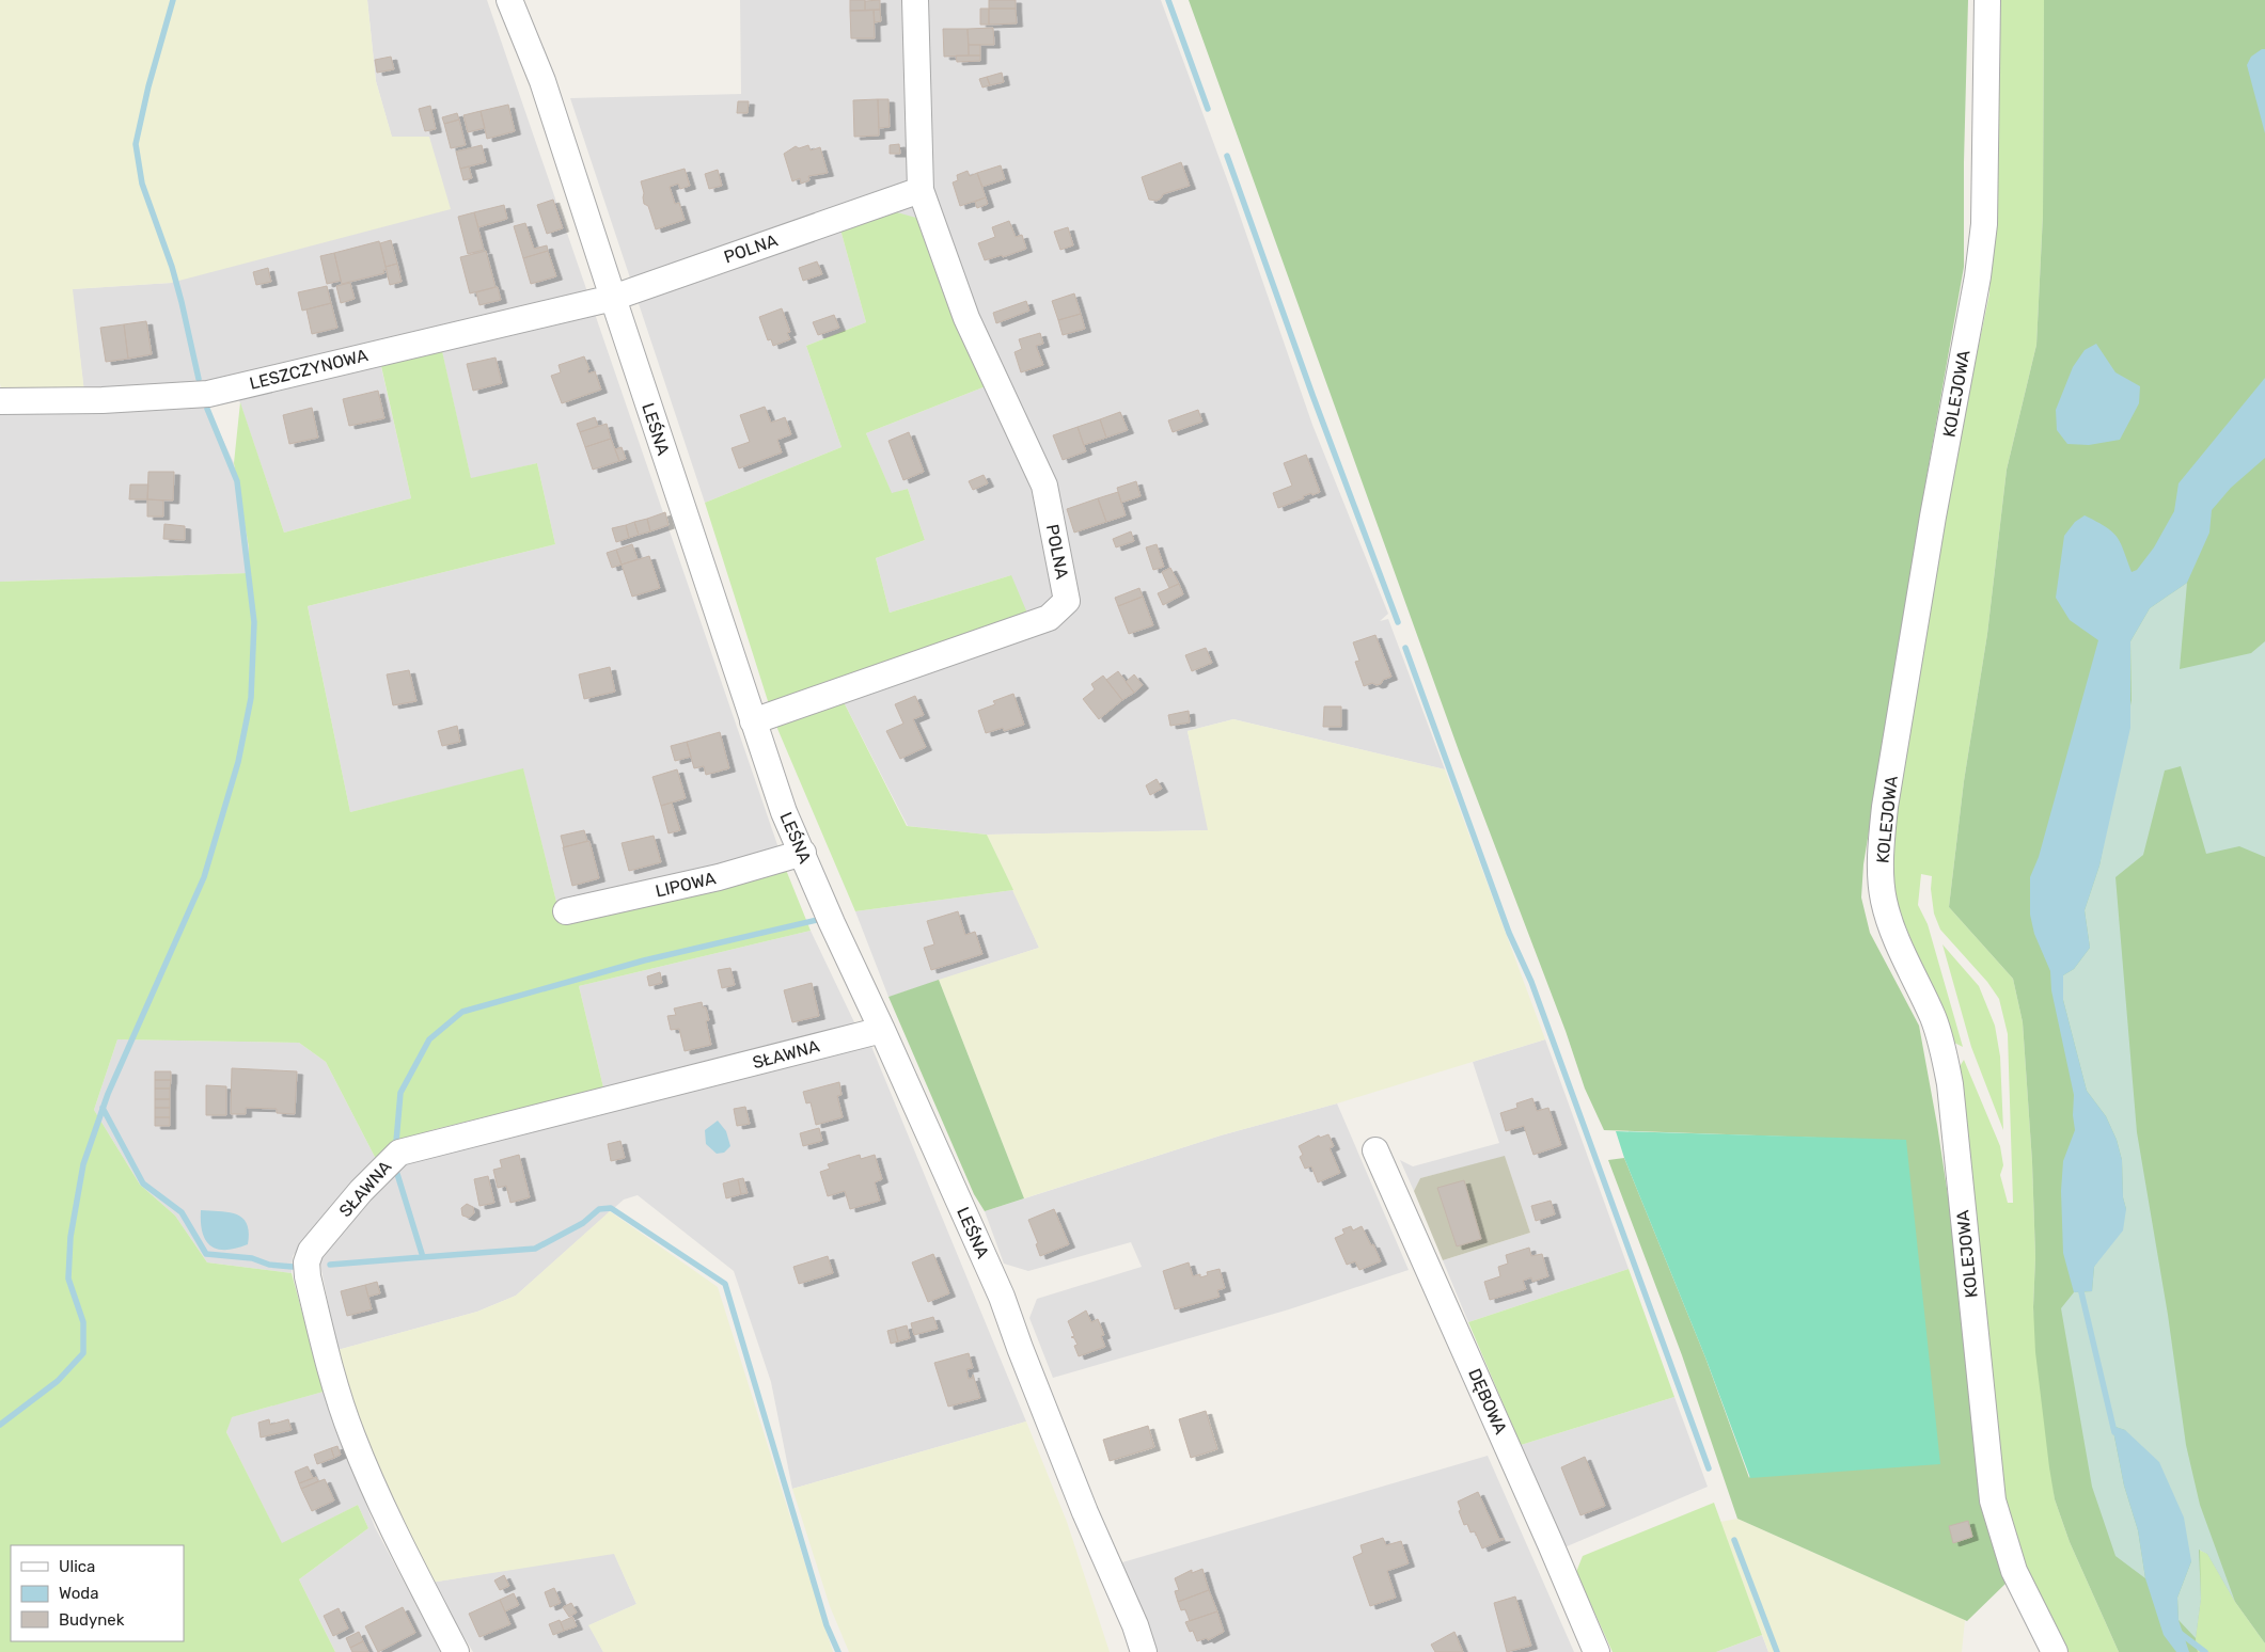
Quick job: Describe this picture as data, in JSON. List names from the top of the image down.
{
  "streets": {
    "street": [
      "POLNA",
      "LESZCZYNOWA",
      "KOLEJOWA",
      "LEŚNA",
      "LIPOWA",
      "SŁAWNA",
      "DĘBOWA"
    ]
  },
  "crossings": [
    ["POLNA", "LESZCZYNOWA"],
    ["POLNA", "LEŚNA"],
    ["LESZCZYNOWA", "LEŚNA"],
    ["LEŚNA", "LIPOWA"],
    ["LEŚNA", "SŁAWNA"]
  ],
  "legend": ["Ulica", "Woda", "Budynek"]
}
